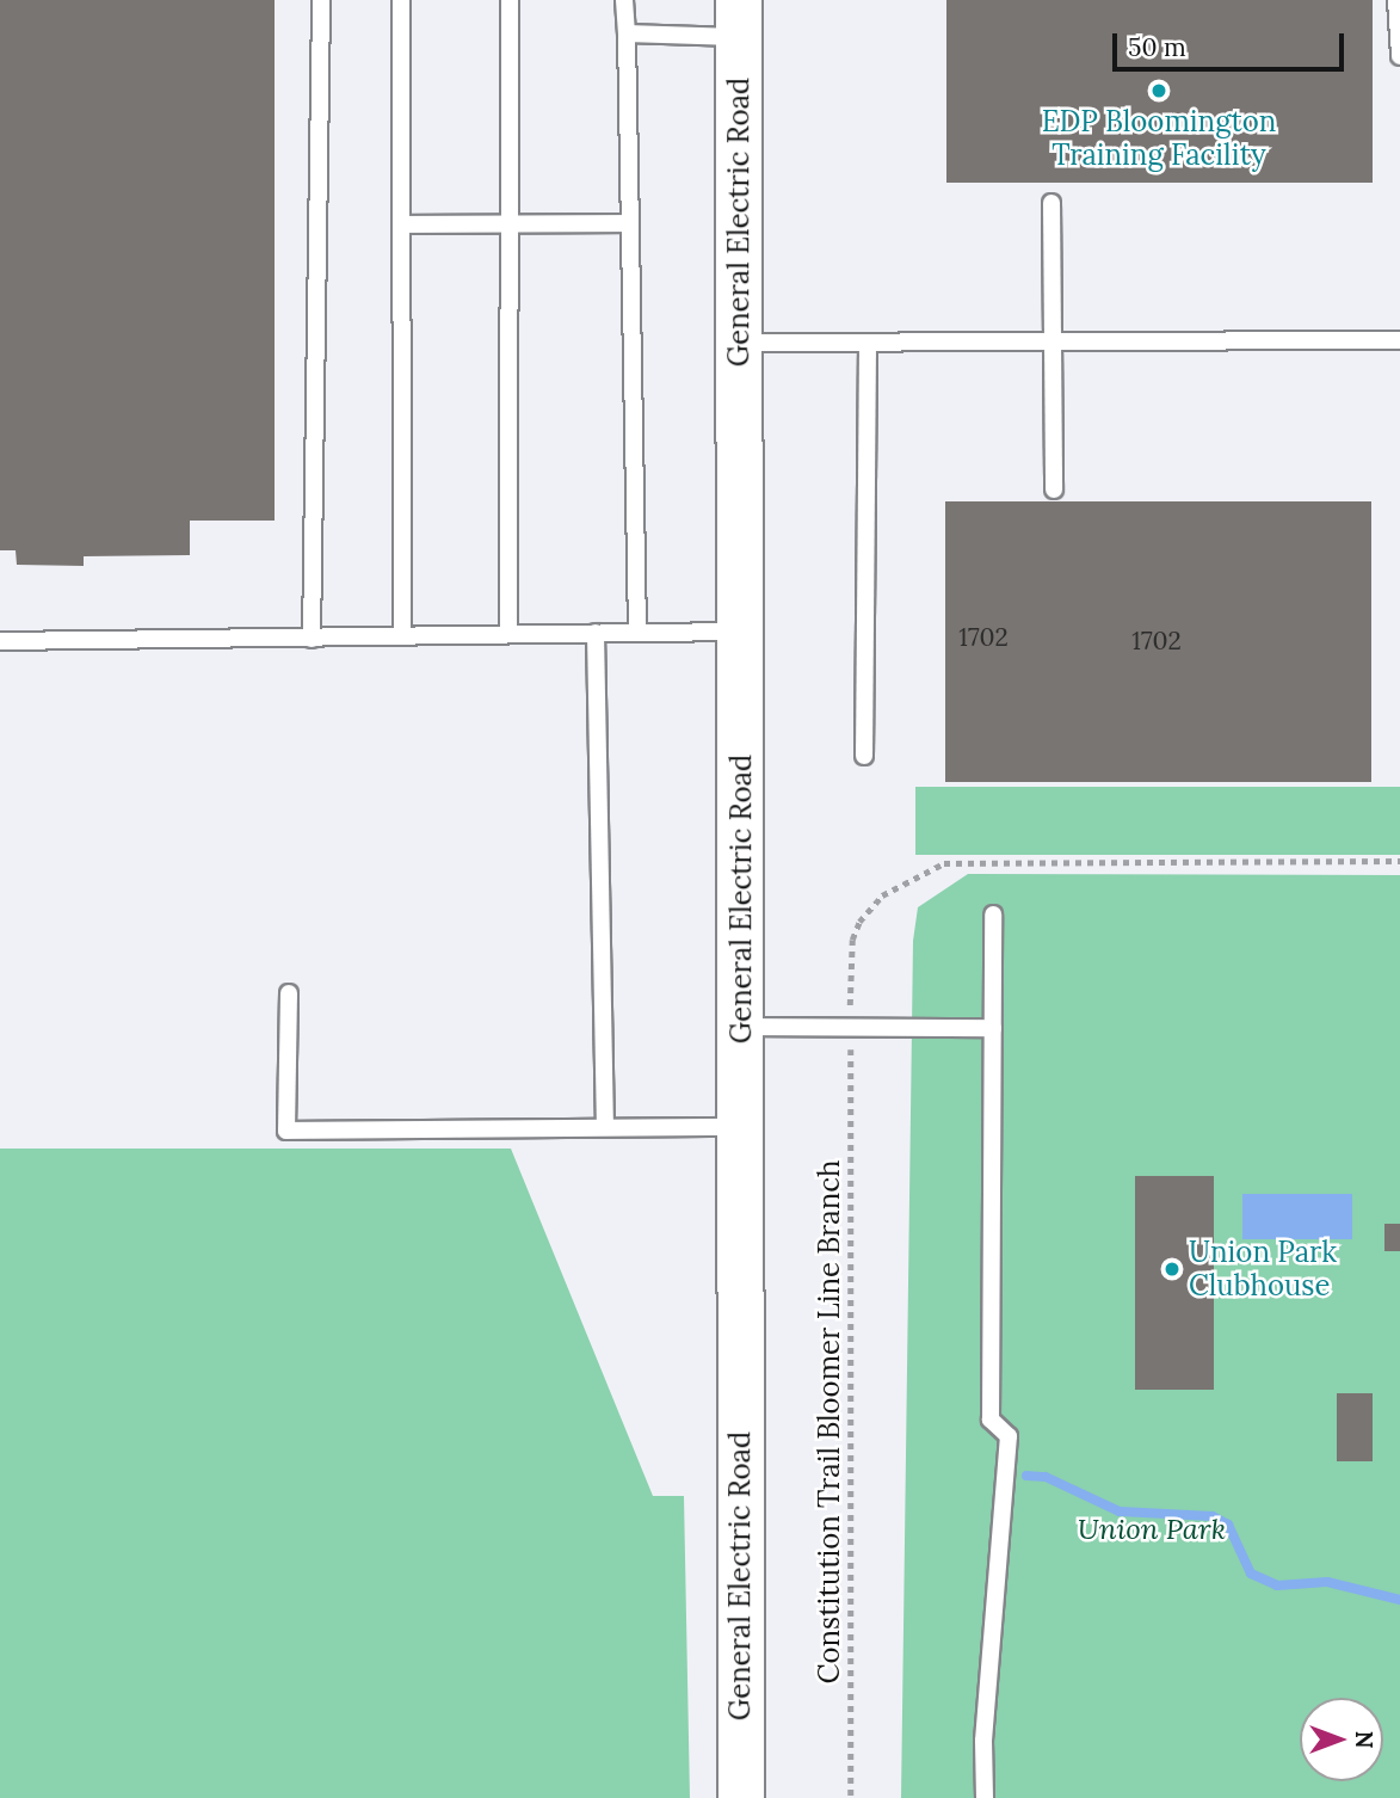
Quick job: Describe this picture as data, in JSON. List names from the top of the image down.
{
  "streets": {
    "main road": ["General Electric Road"],
    "path": ["Constitution Trail Bloomer Line Branch"]
  },
  "parks": ["Union Park"],
  "places": ["EDP Bloomington Training Facility", "Union Park Clubhouse"],
  "house_numbers": ["1702", "1702"],
  "scale_bar": "50 m",
  "north": "right"
}
